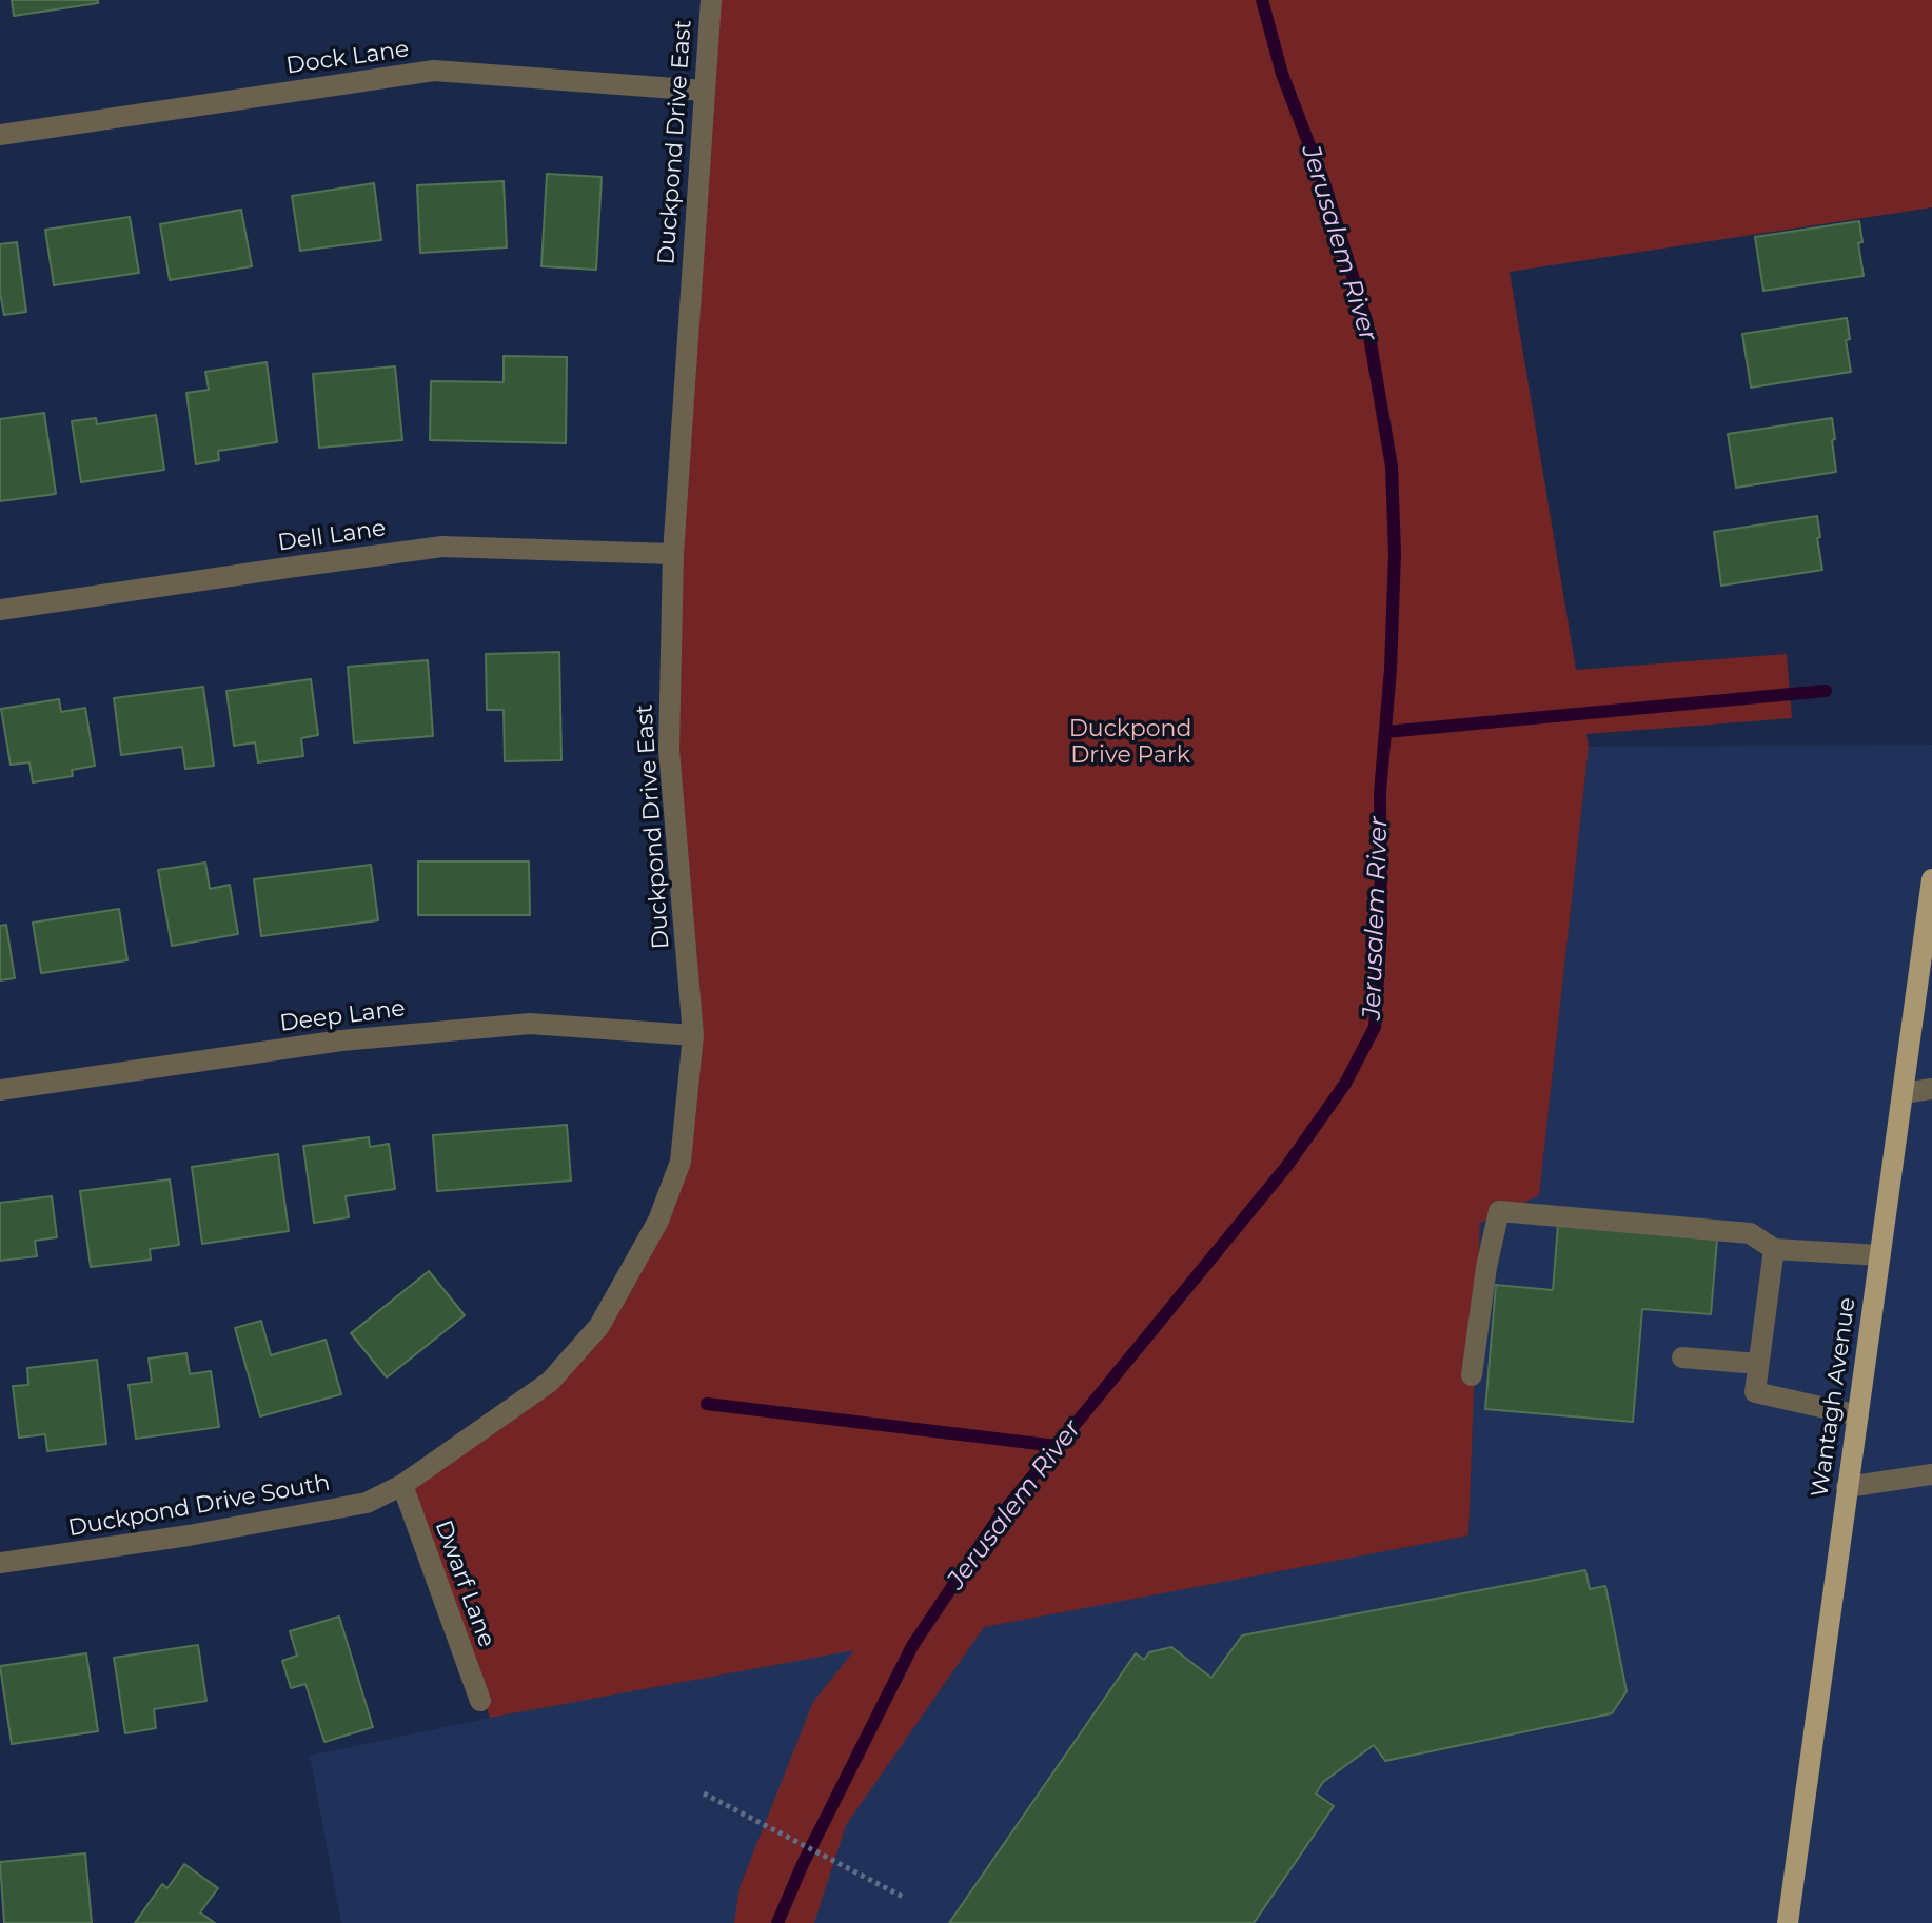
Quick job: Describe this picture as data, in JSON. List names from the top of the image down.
{
  "streets": {
    "main road": ["Wantagh Avenue"],
    "street": [
      "Dock Lane",
      "Duckpond Drive East",
      "Dell Lane",
      "Deep Lane",
      "Duckpond Drive South",
      "Dwarf Lane"
    ]
  },
  "crossings": [
    ["Dock Lane", "Duckpond Drive East"],
    ["Duckpond Drive East", "Dell Lane"],
    ["Duckpond Drive East", "Deep Lane"],
    ["Duckpond Drive East", "Duckpond Drive South"],
    ["Duckpond Drive East", "Dwarf Lane"],
    ["Duckpond Drive South", "Dwarf Lane"]
  ],
  "water": ["Jerusalem River"],
  "parks": ["Duckpond Drive Park"]
}
